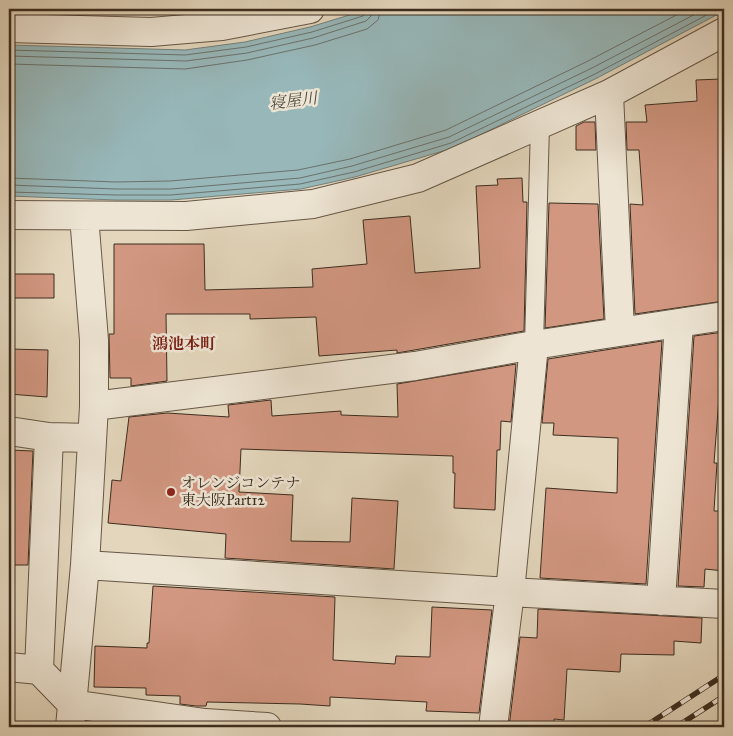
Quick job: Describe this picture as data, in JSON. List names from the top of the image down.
{
  "districts": ["鴻池本町"],
  "water": ["寝屋川"],
  "places": ["オレンジコンテナ 東大阪Part12"]
}
